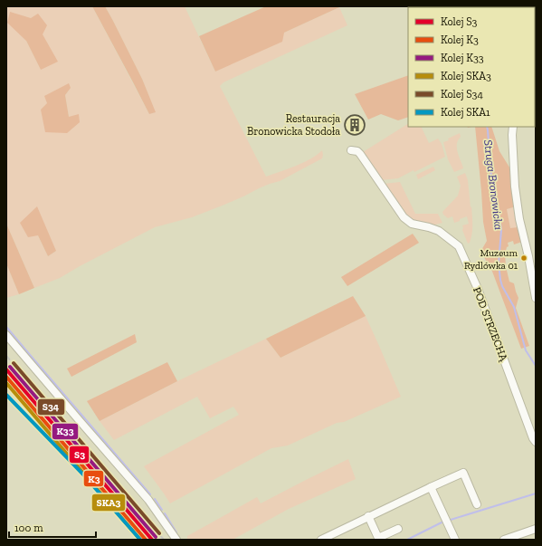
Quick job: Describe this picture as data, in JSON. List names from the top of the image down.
{
  "streets": {
    "street": ["POD STRZECHĄ"]
  },
  "water": ["Struga Bronowicka"],
  "places": {
    "building": ["Restauracja Bronowicka Stodoła"],
    "other": ["Muzeum Rydlówka 01"]
  },
  "lines": [
    "rail line S34",
    "rail line K33",
    "rail line S3",
    "rail line K3",
    "rail line SKA3",
    "rail line SKA1"
  ],
  "legend": [
    "Kolej S3",
    "Kolej K3",
    "Kolej K33",
    "Kolej SKA3",
    "Kolej S34",
    "Kolej SKA1"
  ],
  "scale_bar": "100 m"
}
